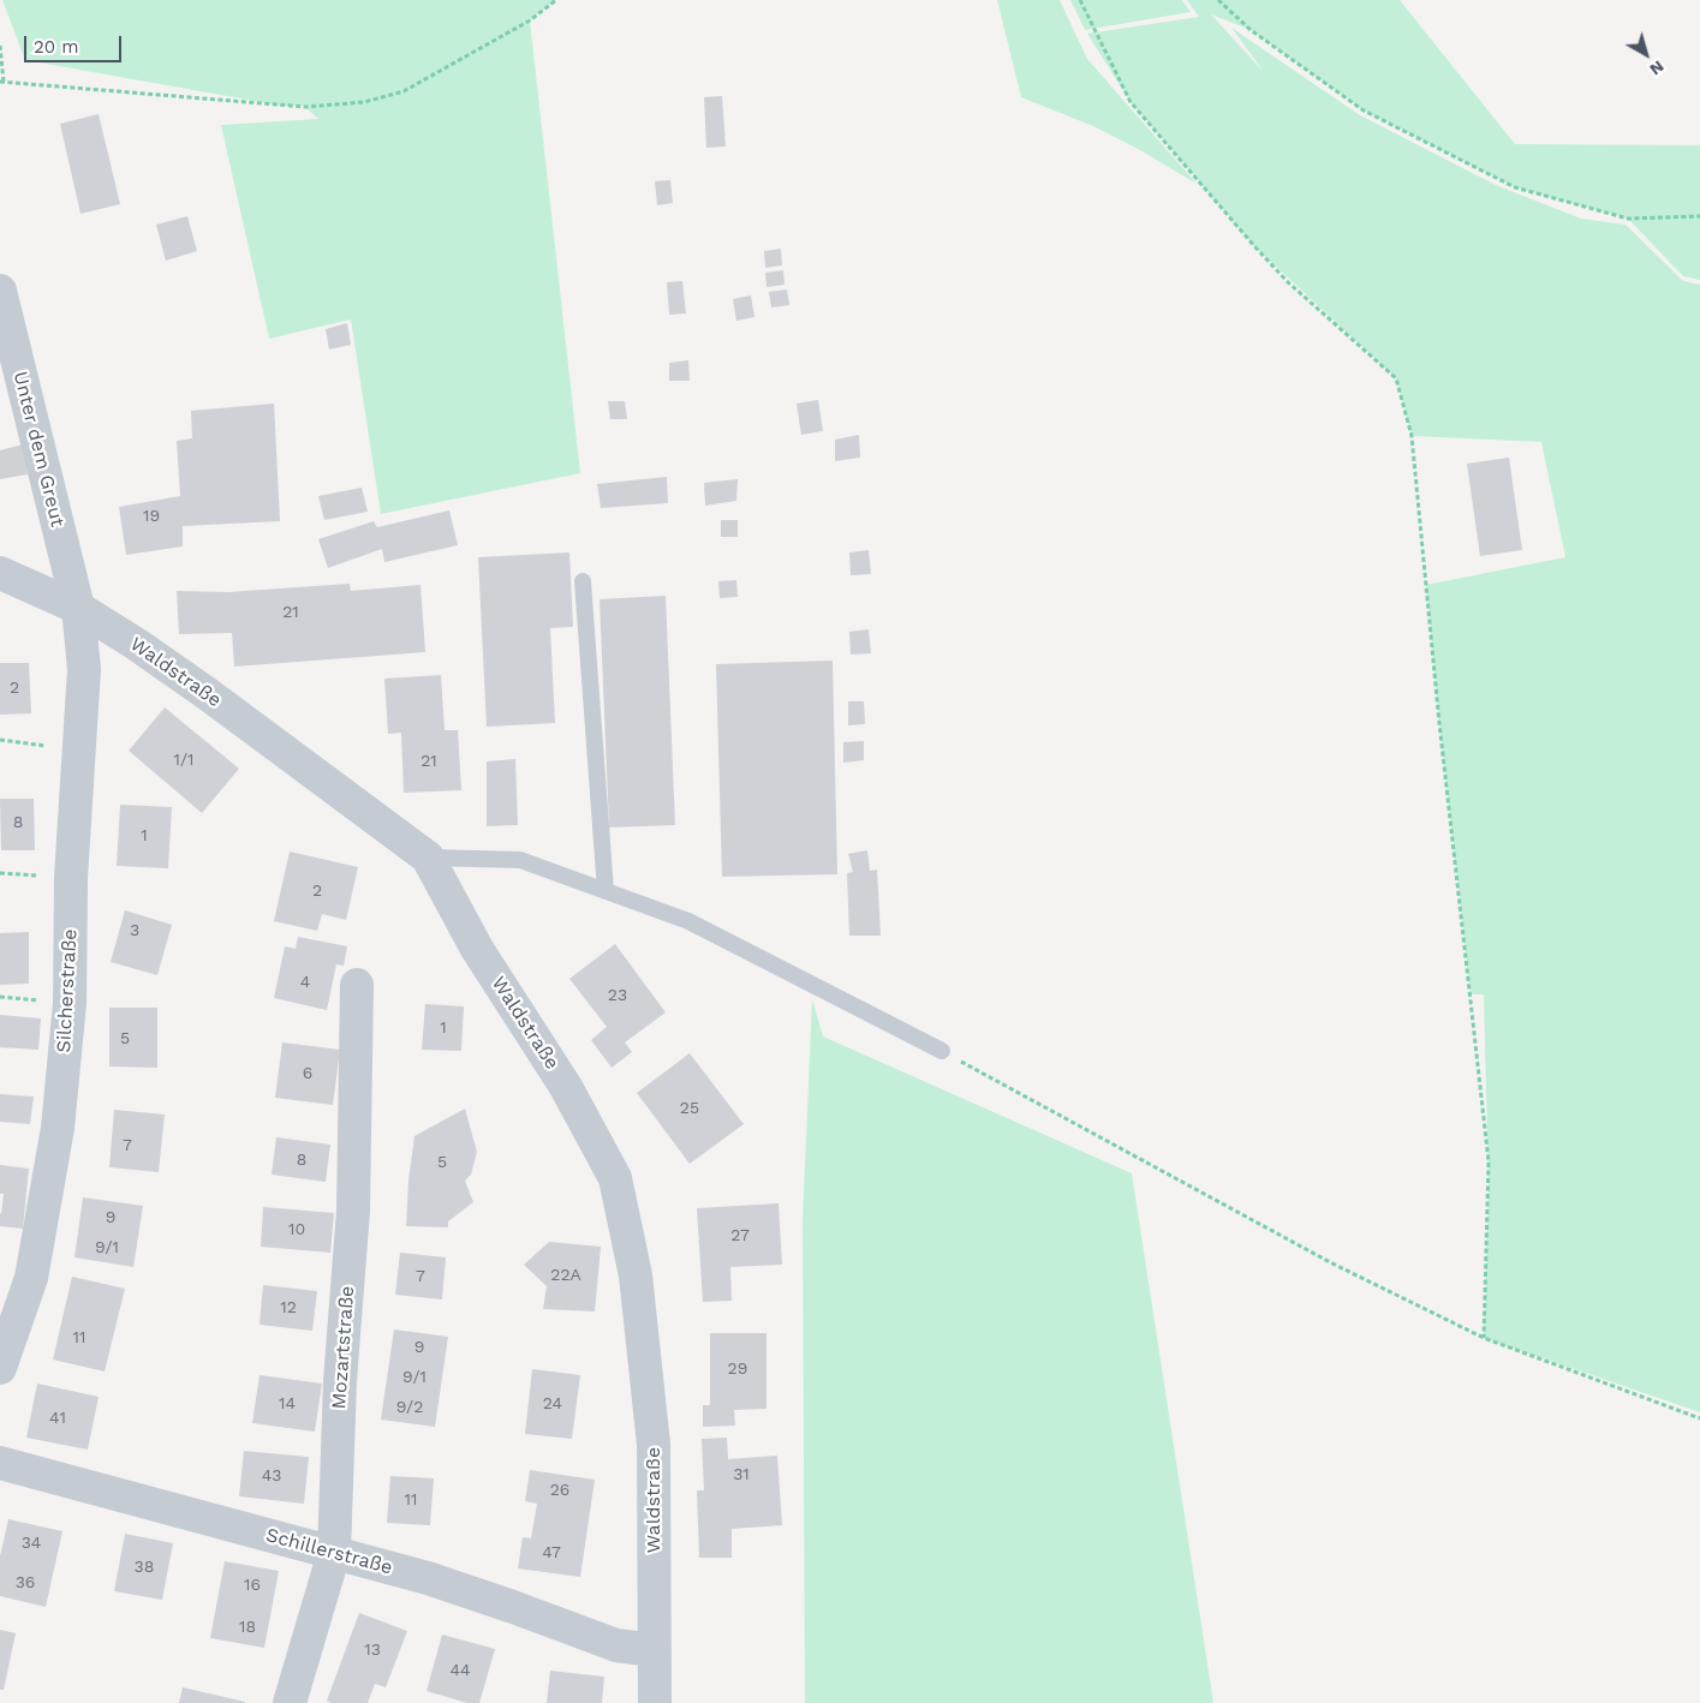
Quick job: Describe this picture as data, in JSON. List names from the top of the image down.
{
  "streets": {
    "street": [
      "Unter dem Greut",
      "Waldstraße",
      "Silcherstraße",
      "Mozartstraße",
      "Schillerstraße"
    ]
  },
  "crossings": [
    ["Unter dem Greut", "Waldstraße"],
    ["Unter dem Greut", "Silcherstraße"],
    ["Waldstraße", "Silcherstraße"],
    ["Waldstraße", "Schillerstraße"],
    ["Mozartstraße", "Schillerstraße"]
  ],
  "house_numbers": [
    "19",
    "21",
    "2",
    "1/1",
    "21",
    "8",
    "1",
    "2",
    "3",
    "4",
    "23",
    "1",
    "5",
    "6",
    "25",
    "7",
    "8",
    "5",
    "9",
    "10",
    "27",
    "9/1",
    "22A",
    "7",
    "12",
    "11",
    "9",
    "29",
    "9/1",
    "14",
    "24",
    "9/2",
    "41",
    "31",
    "43",
    "26",
    "11",
    "34",
    "47",
    "38",
    "36",
    "16",
    "18",
    "13",
    "44"
  ],
  "scale_bar": "20 m",
  "north": "bottom right"
}
